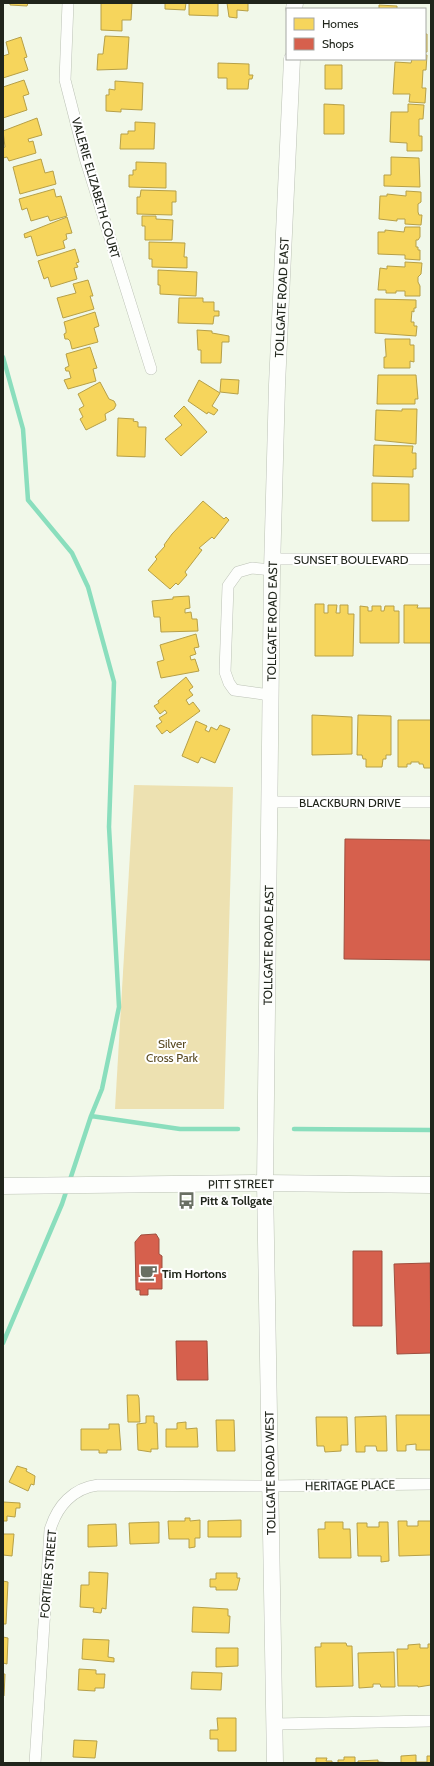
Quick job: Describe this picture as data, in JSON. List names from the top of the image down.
{
  "streets": {
    "street": [
      "VALERIE ELIZABETH COURT",
      "TOLLGATE ROAD EAST",
      "SUNSET BOULEVARD",
      "BLACKBURN DRIVE",
      "PITT STREET",
      "TOLLGATE ROAD WEST",
      "HERITAGE PLACE",
      "FORTIER STREET"
    ]
  },
  "crossings": [
    ["TOLLGATE ROAD EAST", "SUNSET BOULEVARD"],
    ["TOLLGATE ROAD EAST", "BLACKBURN DRIVE"],
    ["TOLLGATE ROAD EAST", "PITT STREET"],
    ["TOLLGATE ROAD EAST", "TOLLGATE ROAD WEST"],
    ["PITT STREET", "TOLLGATE ROAD WEST"],
    ["TOLLGATE ROAD WEST", "HERITAGE PLACE"],
    ["TOLLGATE ROAD WEST", "FORTIER STREET"],
    ["HERITAGE PLACE", "FORTIER STREET"]
  ],
  "parks": ["Silver Cross Park"],
  "places": {
    "bus stop": ["Pitt & Tollgate"],
    "cafe": ["Tim Hortons"]
  },
  "legend": ["Homes", "Shops"]
}
